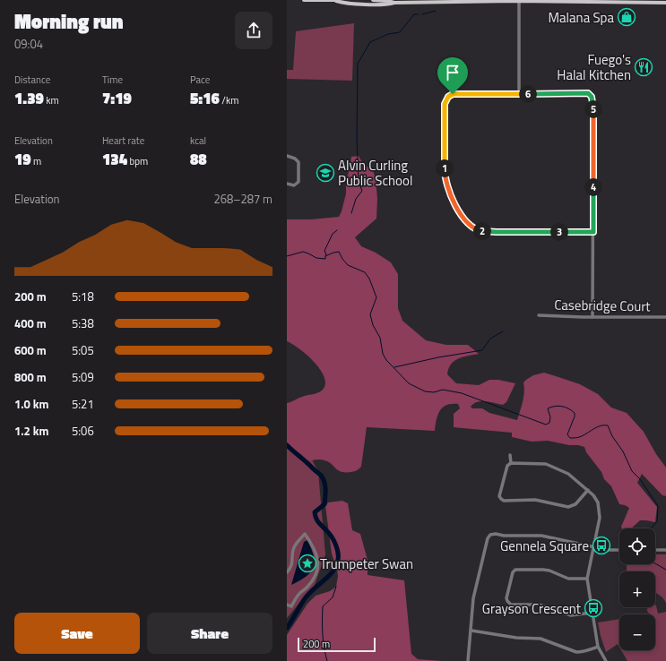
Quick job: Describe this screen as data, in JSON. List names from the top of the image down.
{
  "streets": {
    "street": ["Casebridge Court"]
  },
  "places": {
    "shop": ["Malana Spa"],
    "restaurant": ["Fuego's Halal Kitchen"],
    "school or university": ["Alvin Curling Public School"],
    "bus stop": ["Gennela Square", "Grayson Crescent"],
    "place": ["Trumpeter Swan"]
  },
  "scale_bar": "200 m",
  "page": {
    "heading": ["Morning run", "09:04"],
    "stats": [
      ["Distance", "1.39 km"],
      ["Time", "7:19"],
      ["Pace", "5:16 /km"],
      ["Elevation", "19 m"],
      ["Heart rate", "134 bpm"],
      ["kcal", "88"]
    ],
    "pins": [
      "6",
      "5",
      "1",
      "4",
      "2",
      "3"
    ],
    "chart": ["Elevation", "268–287 m"],
    "list": [
      {
        "name": "200 m",
        "note": "5:18"
      },
      {
        "name": "400 m",
        "note": "5:38"
      },
      {
        "name": "600 m",
        "note": "5:05"
      },
      {
        "name": "800 m",
        "note": "5:09"
      },
      {
        "name": "1.0 km",
        "note": "5:21"
      },
      {
        "name": "1.2 km",
        "note": "5:06"
      }
    ],
    "map_buttons": ["+", "−"],
    "buttons": ["Save", "Share"],
    "scale": "200 m"
  }
}
